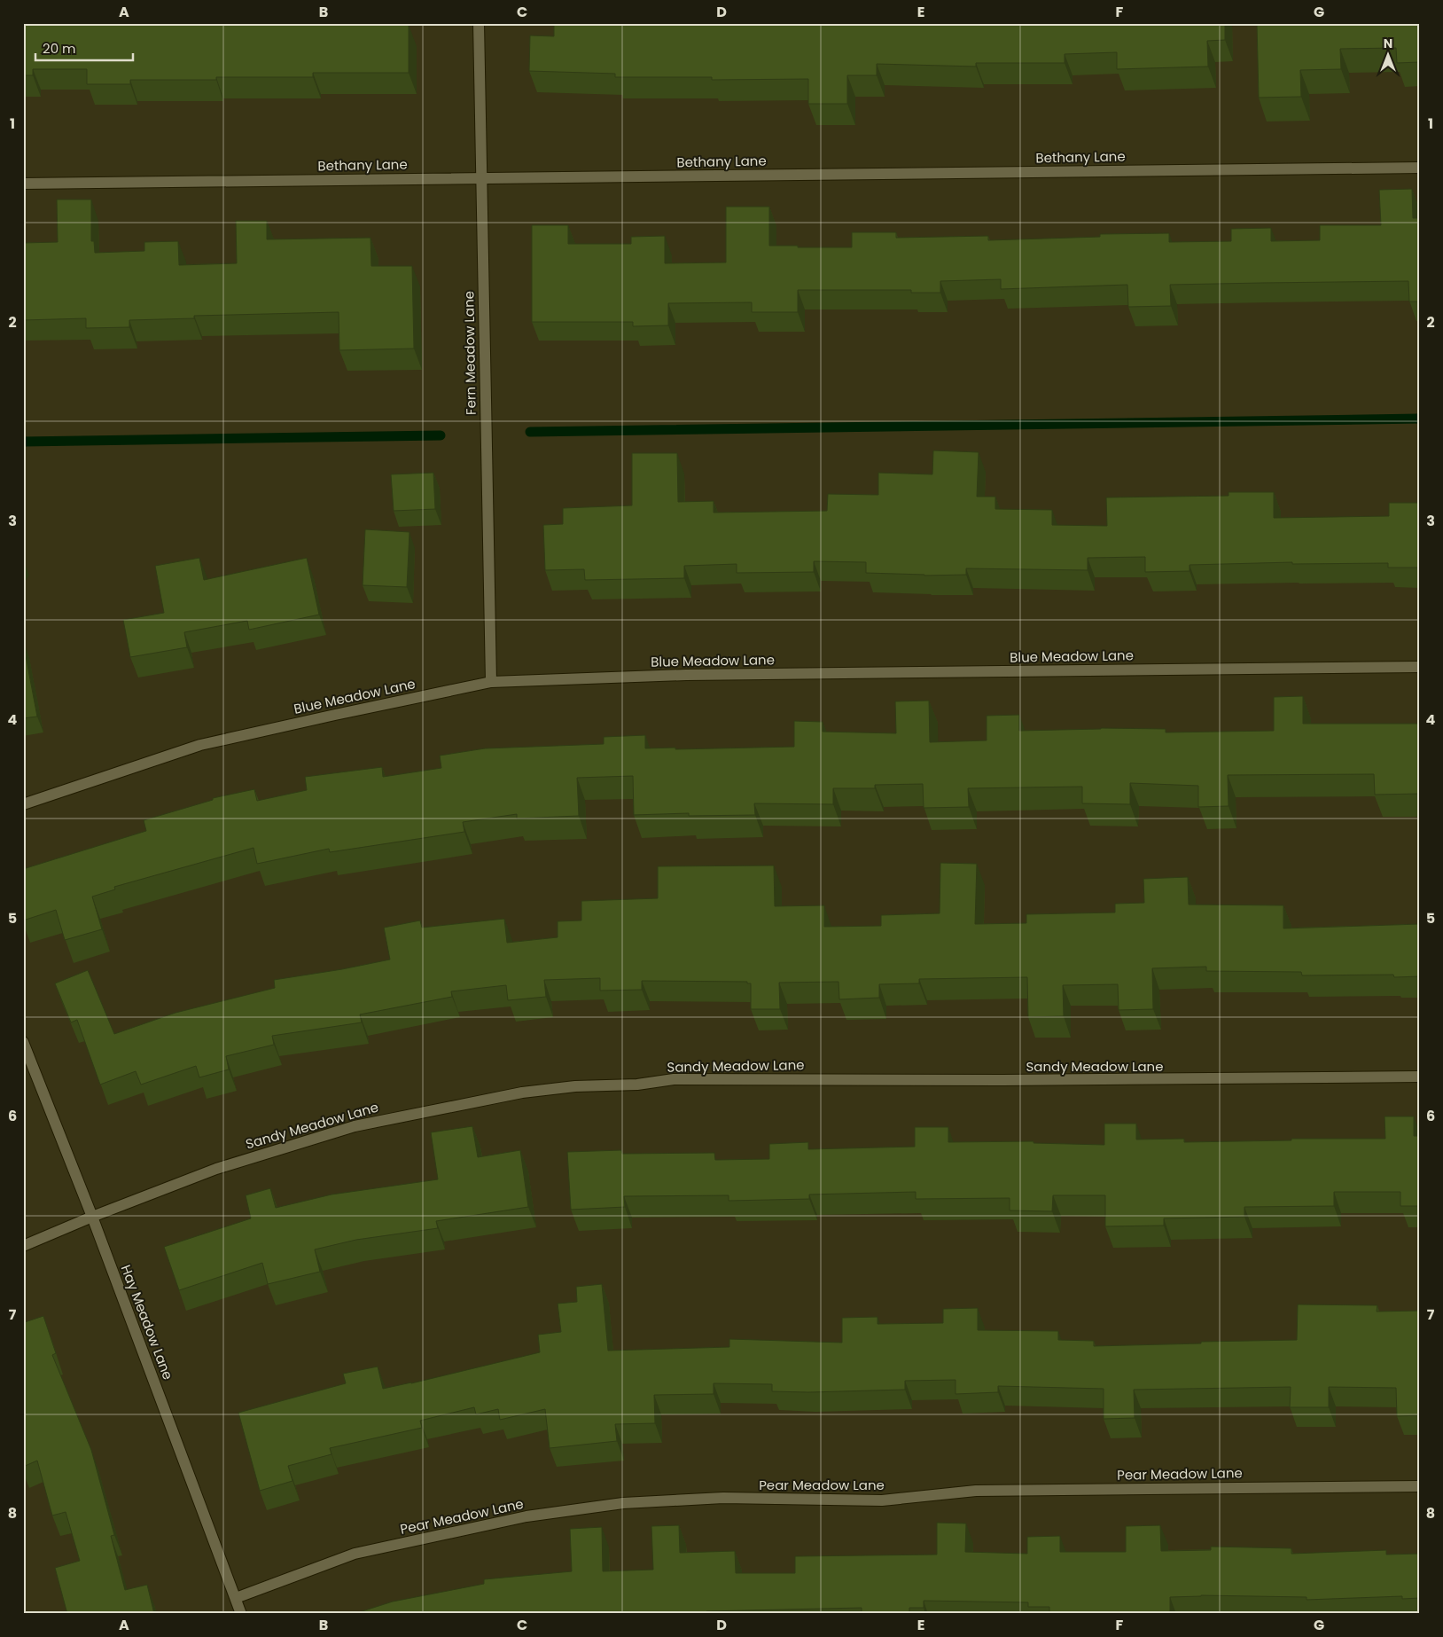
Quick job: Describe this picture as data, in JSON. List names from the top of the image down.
{
  "streets": {
    "street": [
      "Bethany Lane",
      "Fern Meadow Lane",
      "Blue Meadow Lane",
      "Sandy Meadow Lane",
      "Hay Meadow Lane",
      "Pear Meadow Lane"
    ]
  },
  "crossings": [
    ["Bethany Lane", "Fern Meadow Lane"],
    ["Fern Meadow Lane", "Blue Meadow Lane"],
    ["Sandy Meadow Lane", "Hay Meadow Lane"],
    ["Hay Meadow Lane", "Pear Meadow Lane"]
  ],
  "scale_bar": "20 m",
  "north": "top",
  "grid": {
    "columns": [
      "A",
      "B",
      "C",
      "D",
      "E",
      "F",
      "G"
    ],
    "rows": [
      "1",
      "2",
      "3",
      "4",
      "5",
      "6",
      "7",
      "8"
    ]
  }
}
